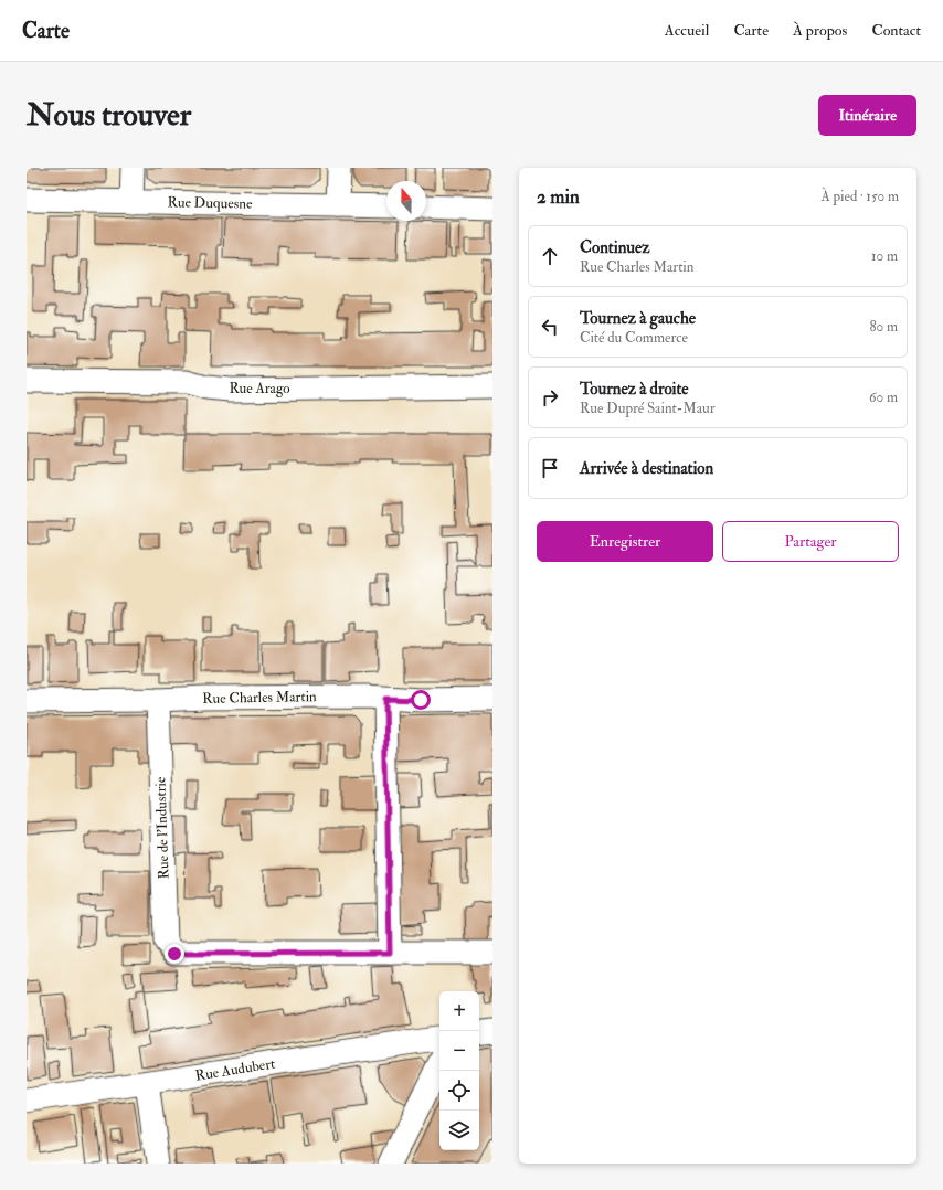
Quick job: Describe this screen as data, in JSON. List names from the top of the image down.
{
  "streets": {
    "street": [
      "Rue Duquesne",
      "Rue Arago",
      "Rue Charles Martin",
      "Rue de l'Industrie",
      "Rue Audubert"
    ]
  },
  "crossings": [
    ["Rue Charles Martin", "Rue de l'Industrie"]
  ],
  "north": "top",
  "page": {
    "header": "Carte",
    "nav": [
      "Accueil",
      "Carte",
      "À propos",
      "Contact"
    ],
    "buttons": [
      "Itinéraire",
      ["Enregistrer", "Partager"]
    ],
    "title": "Nous trouver",
    "heading": ["2 min", "À pied · 150 m"],
    "list": [
      ["Continuez", "Rue Charles Martin", "10 m"],
      ["Tournez à gauche", "Cité du Commerce", "80 m"],
      ["Tournez à droite", "Rue Dupré Saint-Maur", "60 m"],
      "Arrivée à destination"
    ],
    "map_buttons": ["+", "−"]
  }
}
